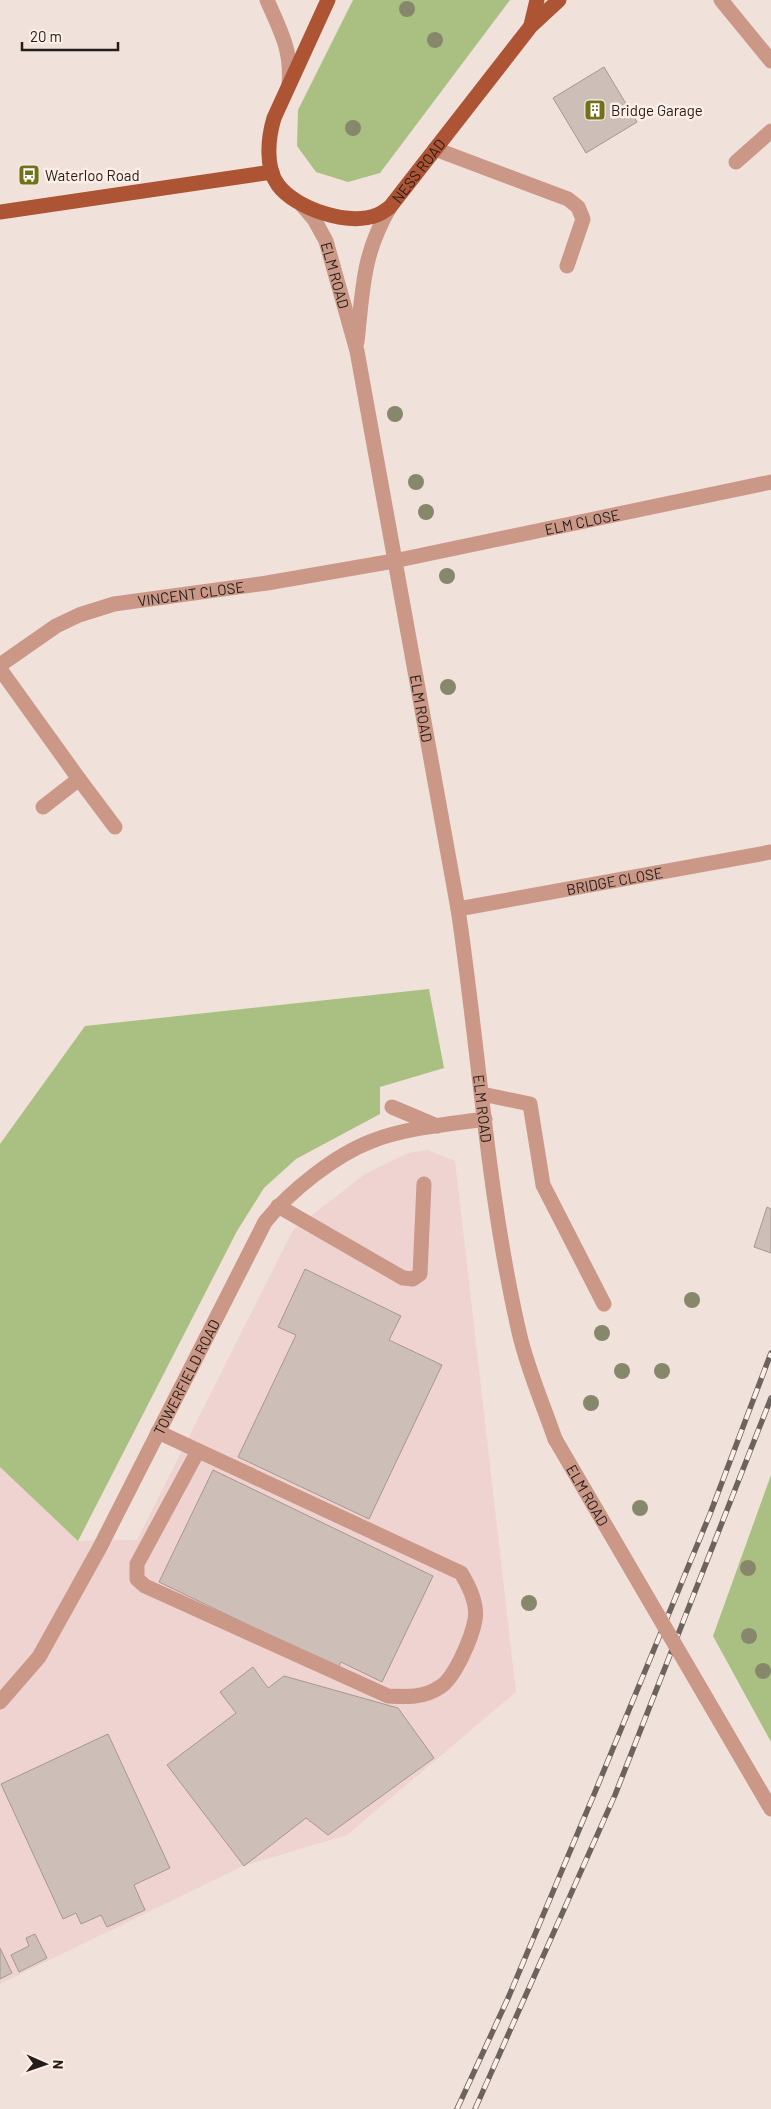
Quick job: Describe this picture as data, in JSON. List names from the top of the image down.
{
  "streets": {
    "main road": ["NESS ROAD"],
    "street": [
      "ELM ROAD",
      "ELM CLOSE",
      "VINCENT CLOSE",
      "BRIDGE CLOSE",
      "TOWERFIELD ROAD"
    ]
  },
  "crossings": [
    ["NESS ROAD", "ELM ROAD"],
    ["ELM ROAD", "ELM CLOSE"],
    ["ELM ROAD", "VINCENT CLOSE"],
    ["ELM ROAD", "BRIDGE CLOSE"],
    ["ELM ROAD", "TOWERFIELD ROAD"],
    ["ELM CLOSE", "VINCENT CLOSE"]
  ],
  "places": {
    "building": ["Bridge Garage"],
    "bus stop": ["Waterloo Road"]
  },
  "scale_bar": "20 m",
  "north": "right"
}
